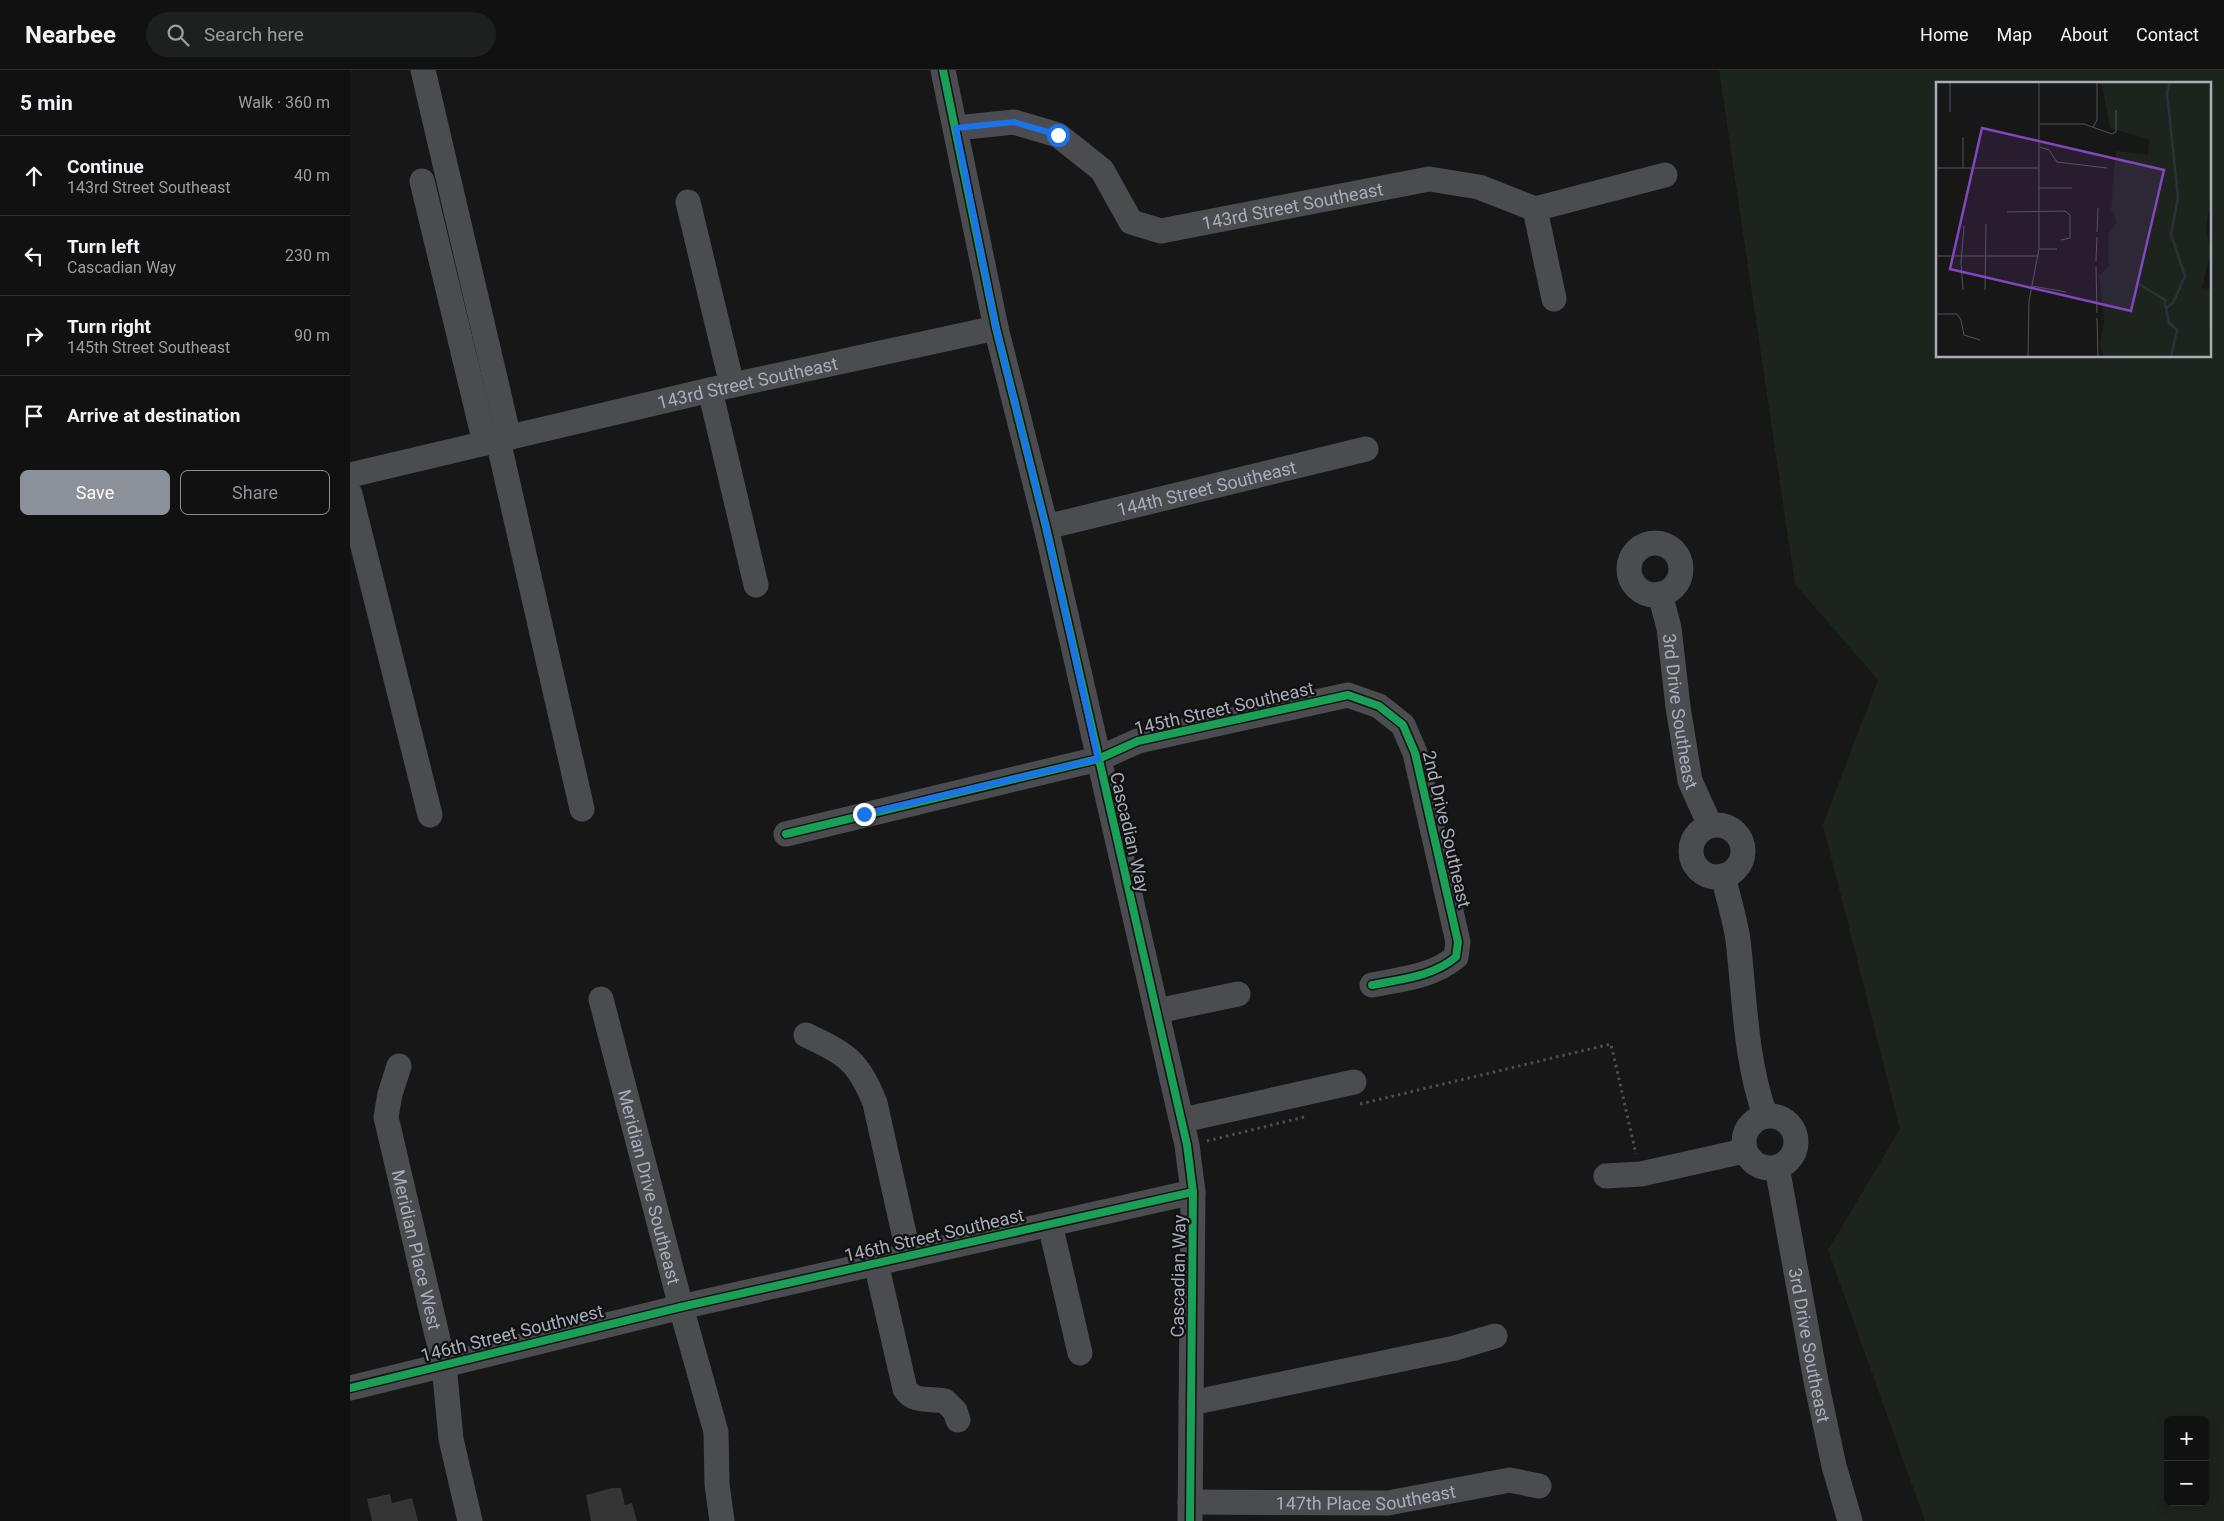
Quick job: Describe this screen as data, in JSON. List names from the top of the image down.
{
  "streets": {
    "street": [
      "143rd Street Southeast",
      "144th Street Southeast",
      "145th Street Southeast",
      "3rd Drive Southeast",
      "2nd Drive Southeast",
      "Cascadian Way",
      "Meridian Drive Southeast",
      "146th Street Southeast",
      "Meridian Place West",
      "146th Street Southwest",
      "147th Place Southeast"
    ]
  },
  "crossings": [
    ["143rd Street Southeast", "Cascadian Way"],
    ["144th Street Southeast", "Cascadian Way"],
    ["145th Street Southeast", "2nd Drive Southeast"],
    ["145th Street Southeast", "Cascadian Way"],
    ["Cascadian Way", "146th Street Southeast"],
    ["Cascadian Way", "147th Place Southeast"],
    ["Meridian Drive Southeast", "146th Street Southeast"],
    ["Meridian Drive Southeast", "146th Street Southwest"],
    ["146th Street Southeast", "146th Street Southwest"],
    ["Meridian Place West", "146th Street Southwest"]
  ],
  "page": {
    "header": "Nearbee",
    "search": "Search here",
    "nav": [
      "Home",
      "Map",
      "About",
      "Contact"
    ],
    "heading": ["5 min", "Walk · 360 m"],
    "list": [
      ["Continue", "143rd Street Southeast", "40 m"],
      ["Turn left", "Cascadian Way", "230 m"],
      ["Turn right", "145th Street Southeast", "90 m"],
      "Arrive at destination"
    ],
    "buttons": ["Save", "Share"],
    "map_buttons": ["+", "−"]
  }
}
